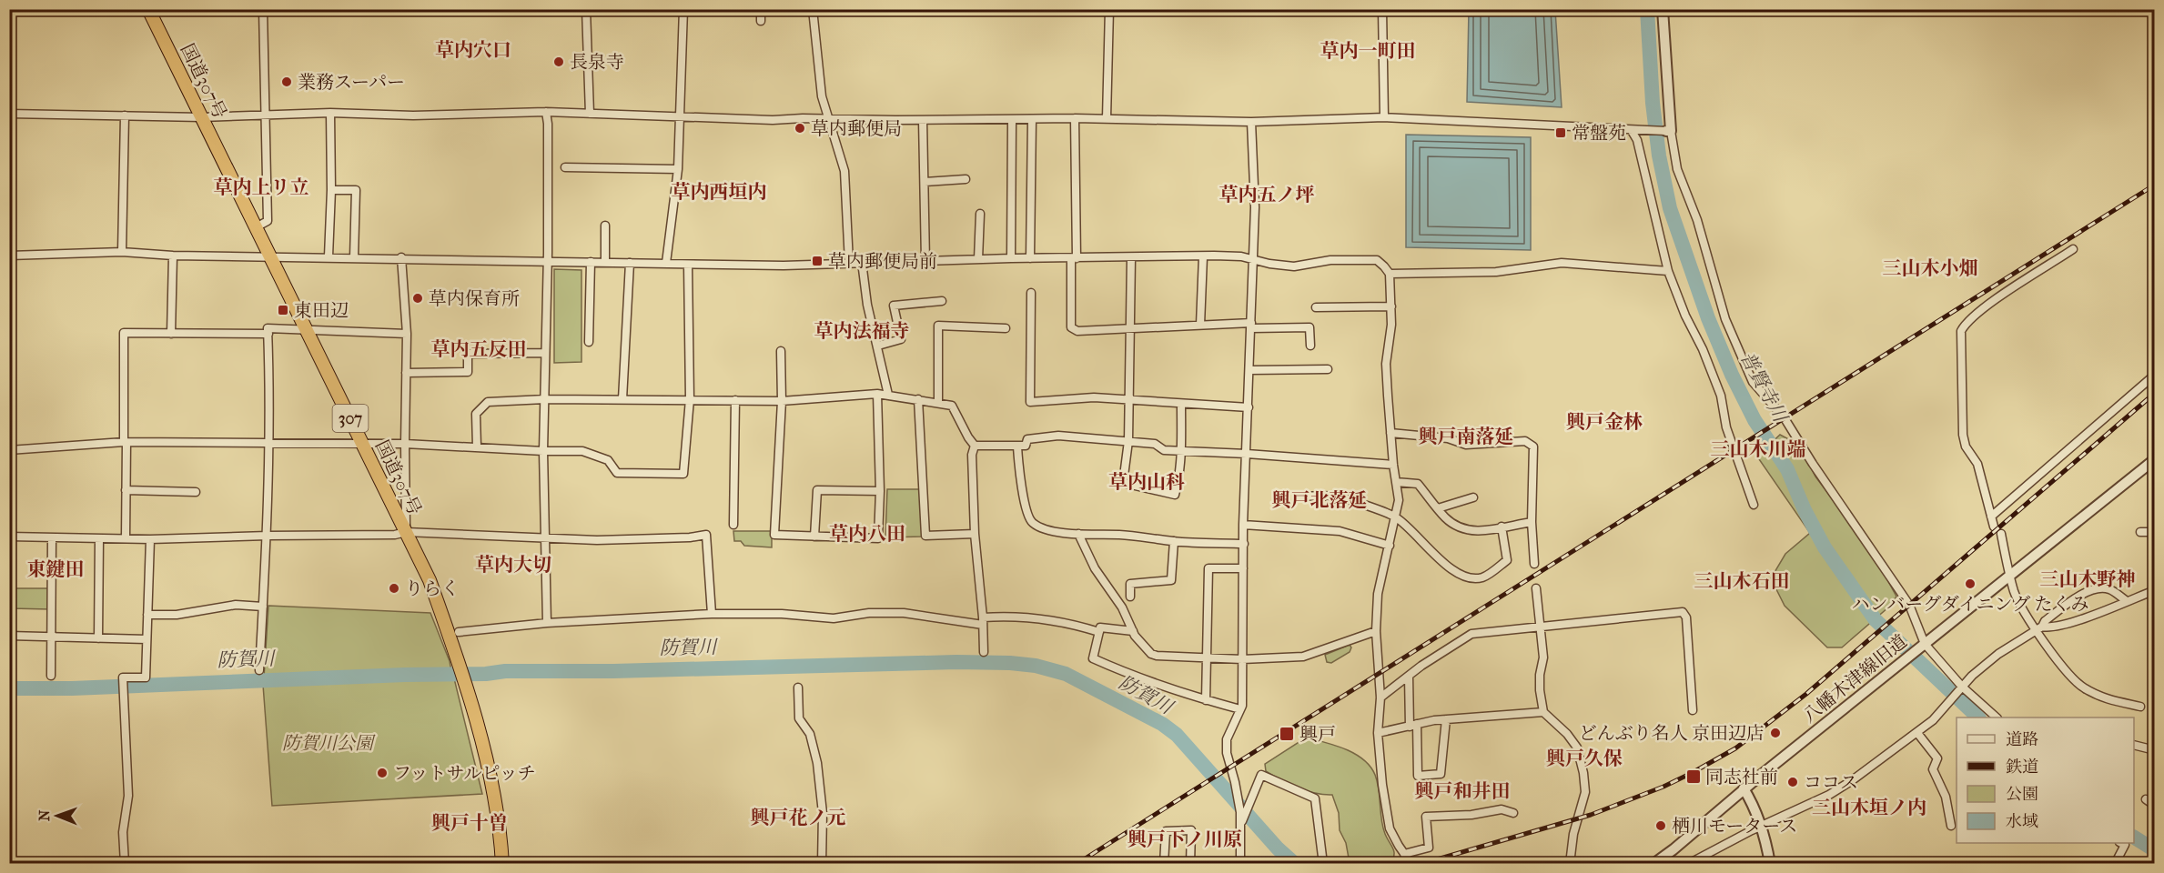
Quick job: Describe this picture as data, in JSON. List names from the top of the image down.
{
  "streets": {
    "highway": ["国道307号", "307"],
    "street": ["八幡木津線旧道"]
  },
  "districts": [
    "草内穴口",
    "草内一町田",
    "草内上リ立",
    "草内西垣内",
    "草内五ノ坪",
    "三山木小畑",
    "草内法福寺",
    "草内五反田",
    "興戸金林",
    "興戸南落延",
    "三山木川端",
    "草内山科",
    "興戸北落延",
    "草内八田",
    "草内大切",
    "東鍵田",
    "三山木野神",
    "三山木石田",
    "興戸久保",
    "興戸和井田",
    "三山木垣ノ内",
    "興戸花ノ元",
    "興戸十曽",
    "興戸下ノ川原"
  ],
  "water": ["普賢寺川", "防賀川"],
  "parks": ["防賀川公園"],
  "places": {
    "other": [
      "長泉寺",
      "業務スーパー",
      "草内郵便局",
      "草内保育所",
      "ハンバーグダイニング たくみ",
      "りらく",
      "どんぶり名人 京田辺店",
      "フットサルピッチ",
      "ココス",
      "栖川モータース"
    ],
    "transit": [
      "常盤苑",
      "草内郵便局前",
      "東田辺",
      "興戸",
      "同志社前"
    ]
  },
  "legend": [
    "道路",
    "鉄道",
    "公園",
    "水域"
  ],
  "north": "left"
}
